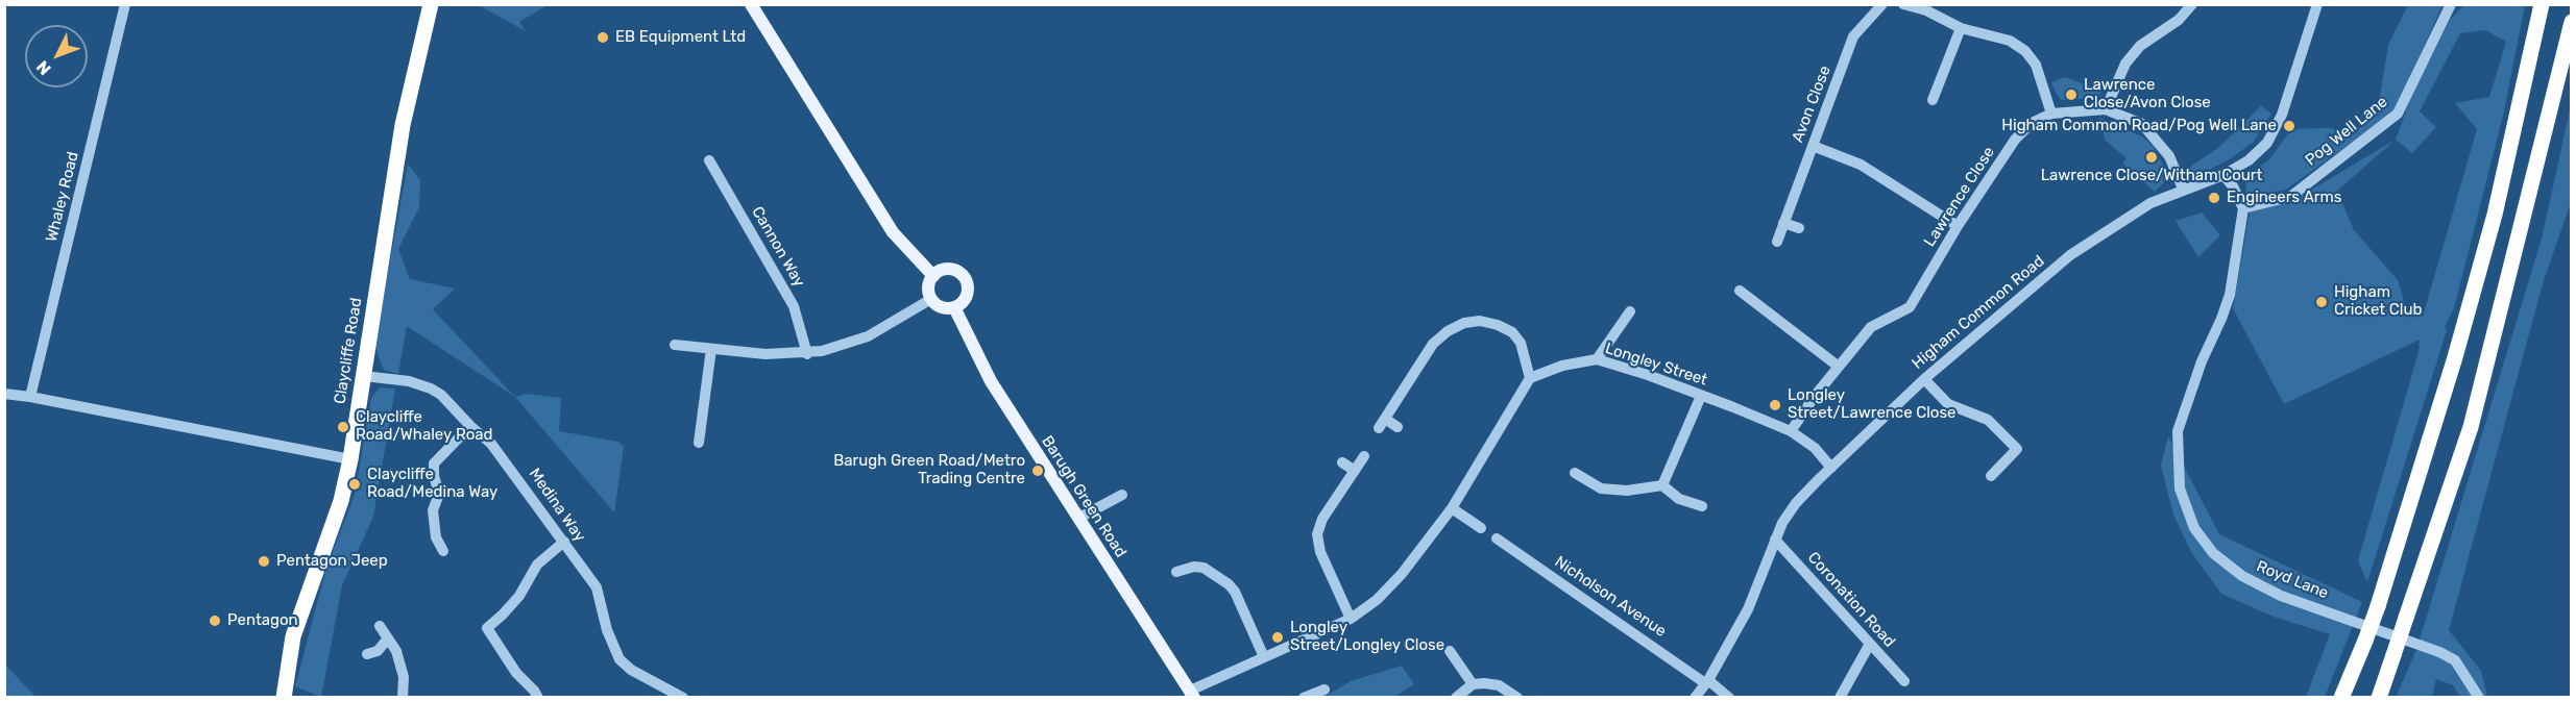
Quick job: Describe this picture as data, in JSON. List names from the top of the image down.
{
  "streets": {
    "highway": ["Claycliffe Road"],
    "main road": ["Barugh Green Road"],
    "street": [
      "Avon Close",
      "Pog Well Lane",
      "Whaley Road",
      "Lawrence Close",
      "Cannon Way",
      "Higham Common Road",
      "Longley Street",
      "Medina Way",
      "Royd Lane",
      "Nicholson Avenue",
      "Coronation Road"
    ]
  },
  "crossings": [
    ["Pog Well Lane", "Royd Lane"],
    ["Lawrence Close", "Higham Common Road"],
    ["Lawrence Close", "Longley Street"],
    ["Higham Common Road", "Longley Street"],
    ["Higham Common Road", "Nicholson Avenue"],
    ["Higham Common Road", "Coronation Road"],
    ["Claycliffe Road", "Medina Way"]
  ],
  "places": [
    "EB Equipment Ltd",
    "Lawrence Close/Avon Close",
    "Higham Common Road/Pog Well Lane",
    "Lawrence Close/Witham Court",
    "Engineers Arms",
    "Higham Cricket Club",
    "Longley Street/Lawrence Close",
    "Claycliffe Road/Whaley Road",
    "Barugh Green Road/Metro Trading Centre",
    "Claycliffe Road/Medina Way",
    "Pentagon Jeep",
    "Pentagon",
    "Longley Street/Longley Close"
  ],
  "north": "bottom left"
}
